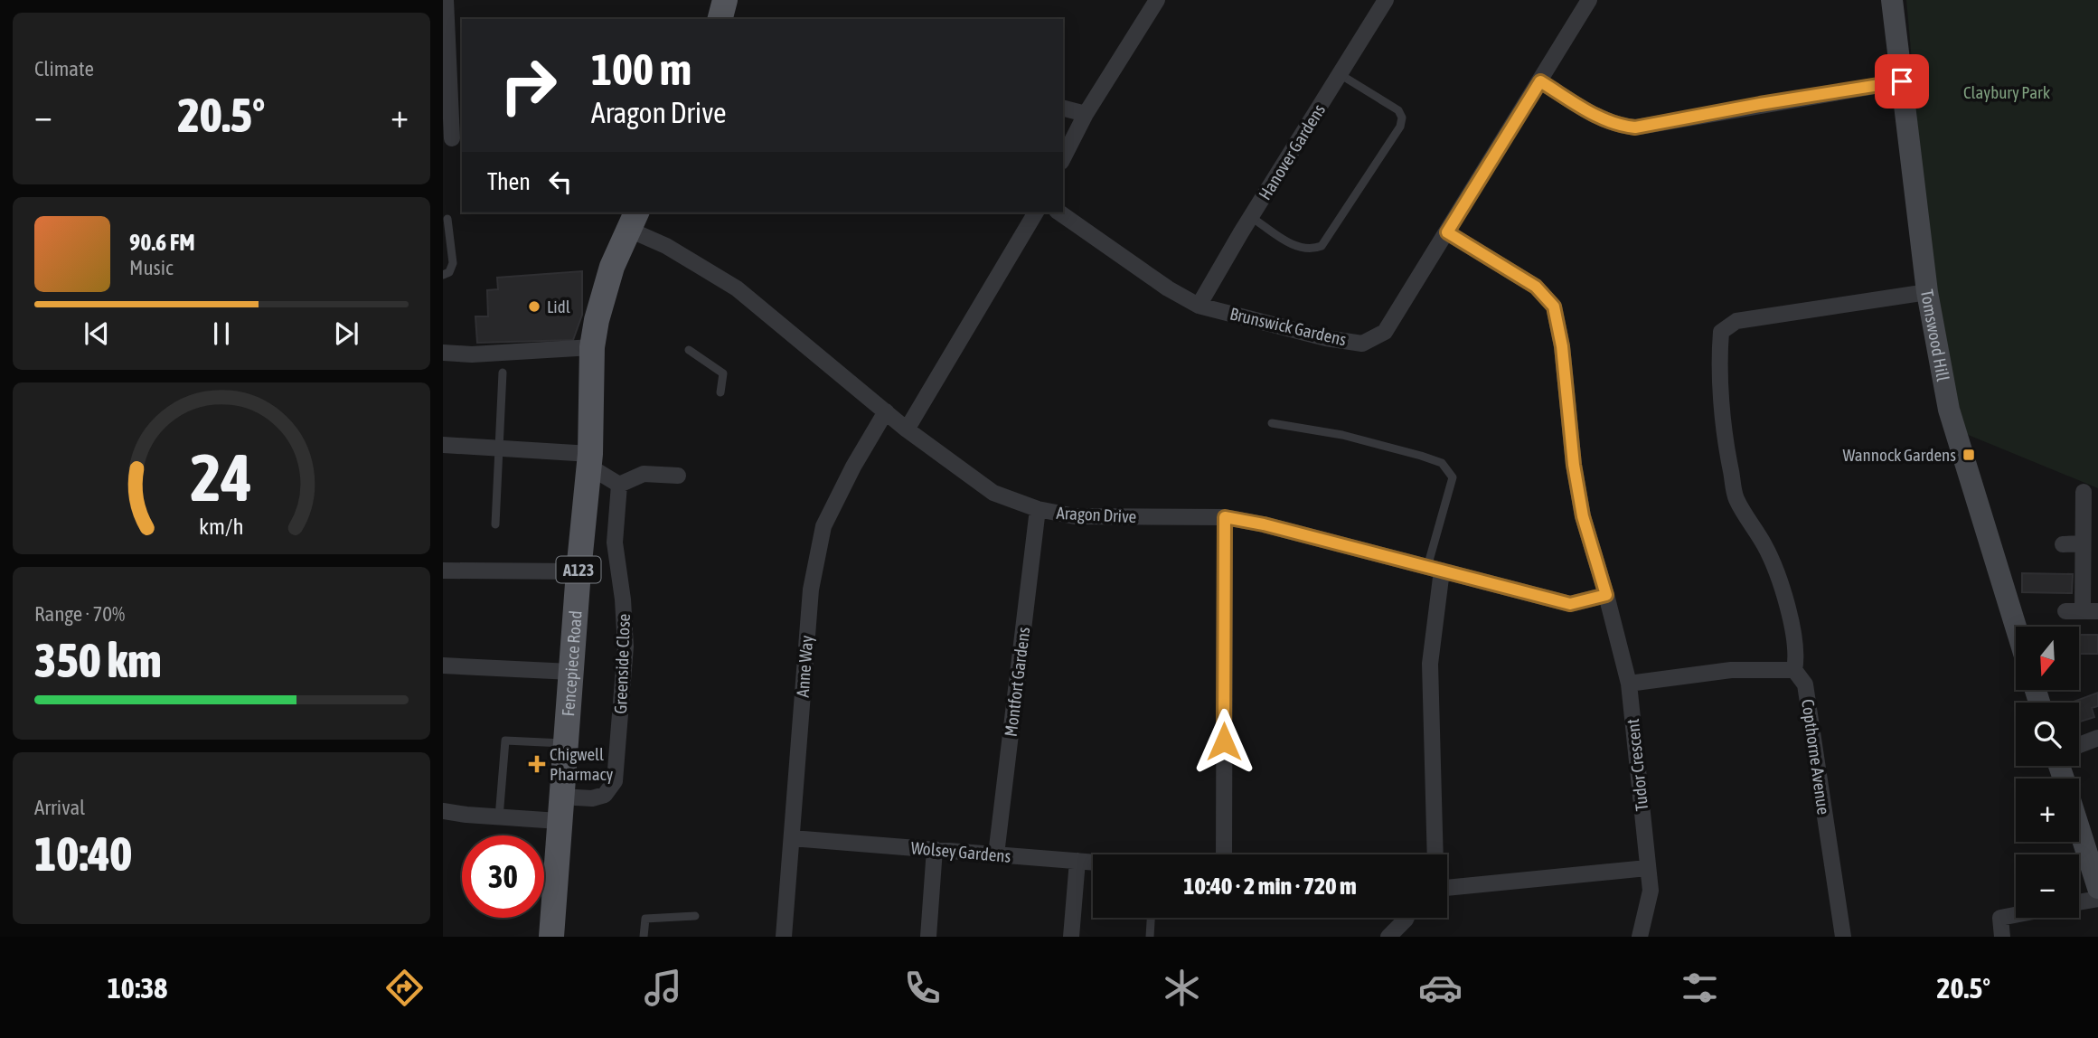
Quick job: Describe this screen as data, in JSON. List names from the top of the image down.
{
  "streets": {
    "main road": ["A123", "Fencepiece Road"],
    "street": [
      "Hanover Gardens",
      "Brunswick Gardens",
      "Tomswood Hill",
      "Aragon Drive",
      "Greenside Close",
      "Anne Way",
      "Montfort Gardens",
      "Copthorne Avenue",
      "Tudor Crescent",
      "Wolsey Gardens"
    ]
  },
  "crossings": [
    ["Hanover Gardens", "Brunswick Gardens"],
    ["Brunswick Gardens", "Tudor Crescent"],
    ["Aragon Drive", "Fencepiece Road"],
    ["Aragon Drive", "Anne Way"],
    ["Aragon Drive", "Montfort Gardens"],
    ["Aragon Drive", "Tudor Crescent"],
    ["Greenside Close", "Fencepiece Road"],
    ["Anne Way", "Wolsey Gardens"],
    ["Montfort Gardens", "Wolsey Gardens"]
  ],
  "parks": ["Claybury Park"],
  "places": {
    "other": ["Lidl"],
    "transit": ["Wannock Gardens"],
    "health": ["Chigwell Pharmacy"]
  },
  "north": "bottom",
  "page": {
    "tile": [
      "Climate",
      ["Range · 70%", "350 km"],
      ["Arrival", "10:40"]
    ],
    "turn": ["100 m", "Aragon Drive"],
    "heat": ["−", "20.5°", "+"],
    "then": "Then",
    "song": ["90.6 FM", "Music"],
    "map_buttons": ["+", "−"],
    "limit": "30",
    "trip": "10:40 · 2 min · 720 m",
    "tabs": ["10:38", "20.5°"],
    "gauge": ["24", "km/h"]
  }
}
